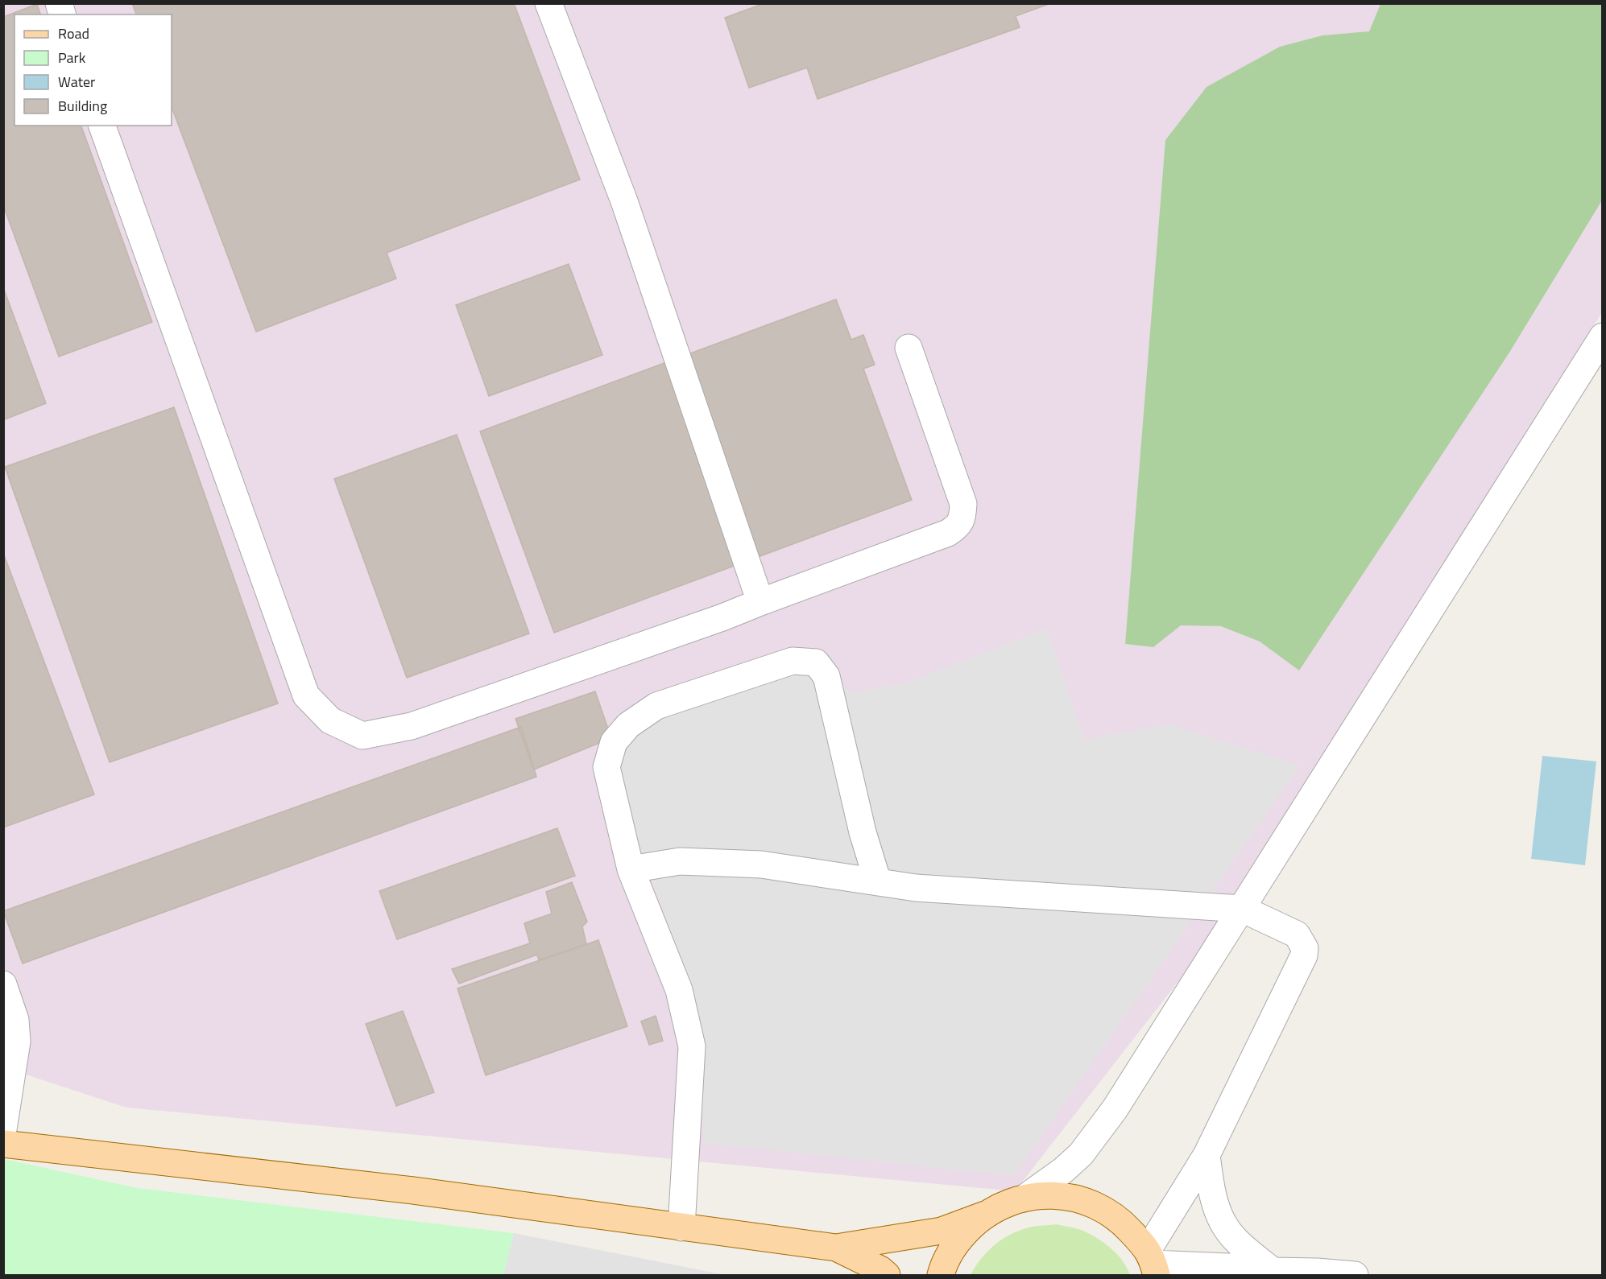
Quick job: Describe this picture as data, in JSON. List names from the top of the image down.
{
  "legend": [
    "Road",
    "Park",
    "Water",
    "Building"
  ]
}
